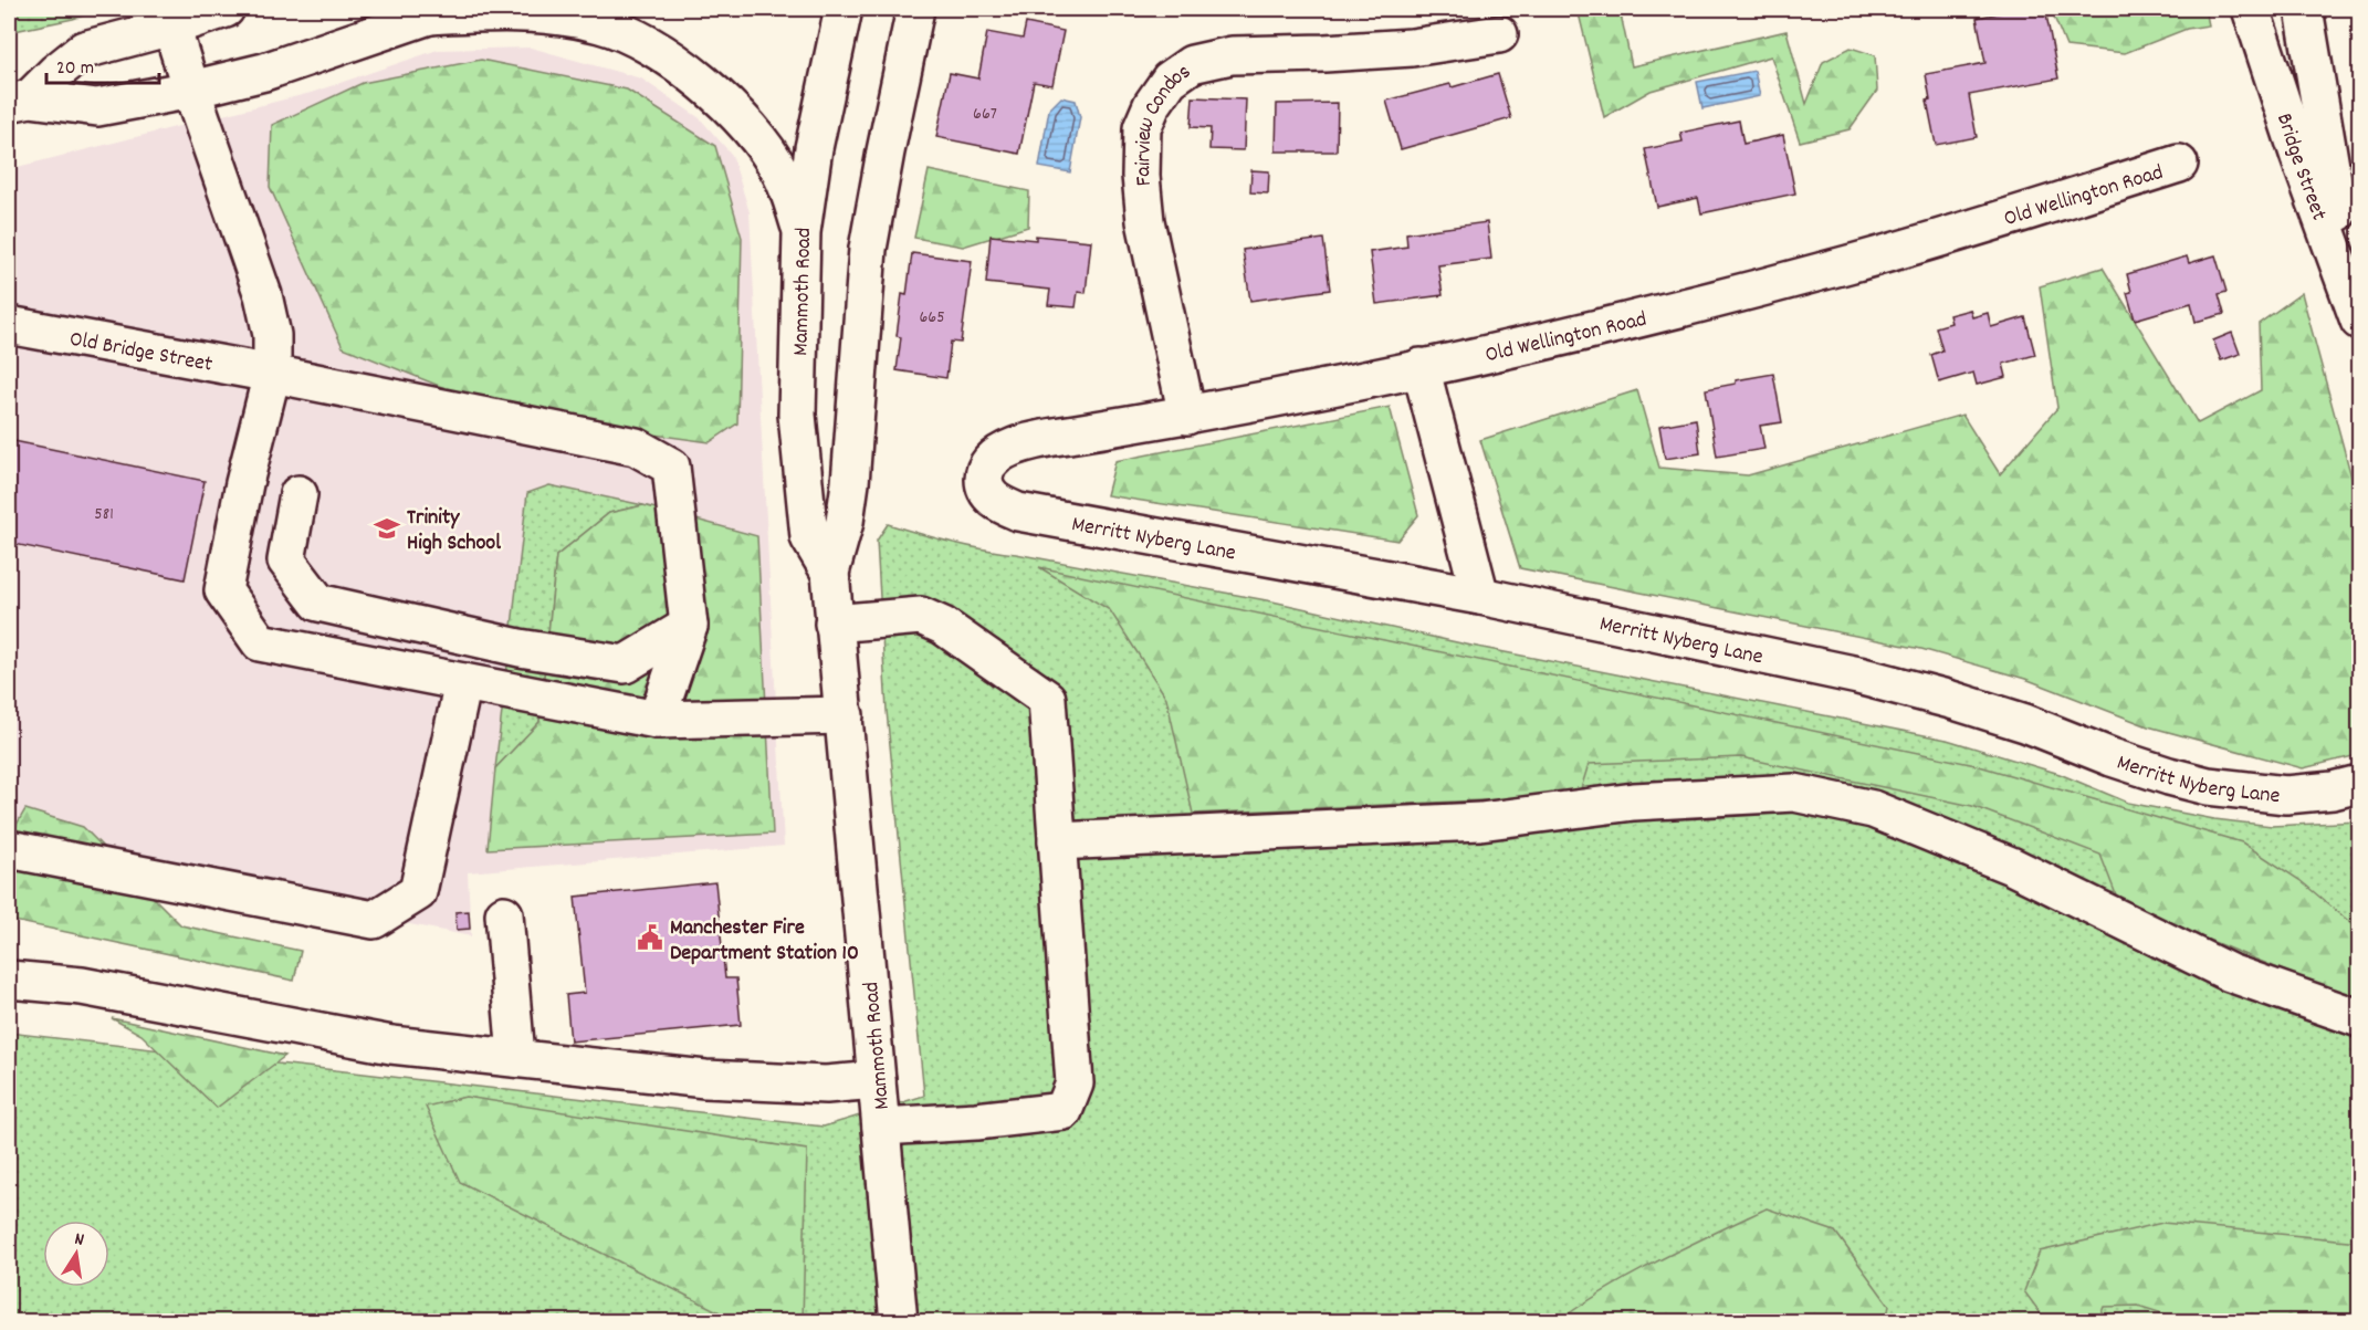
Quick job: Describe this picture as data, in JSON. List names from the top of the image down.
{
  "streets": {
    "street": [
      "Fairview Condos",
      "Bridge Street",
      "Old Wellington Road",
      "Mammoth Road",
      "Old Bridge Street",
      "Merritt Nyberg Lane"
    ]
  },
  "crossings": [
    ["Fairview Condos", "Old Wellington Road"],
    ["Old Wellington Road", "Merritt Nyberg Lane"]
  ],
  "places": {
    "school or university": ["Trinity High School"],
    "public building": ["Manchester Fire Department Station 10"]
  },
  "house_numbers": ["667", "665", "581"],
  "scale_bar": "20 m",
  "north": "top"
}
